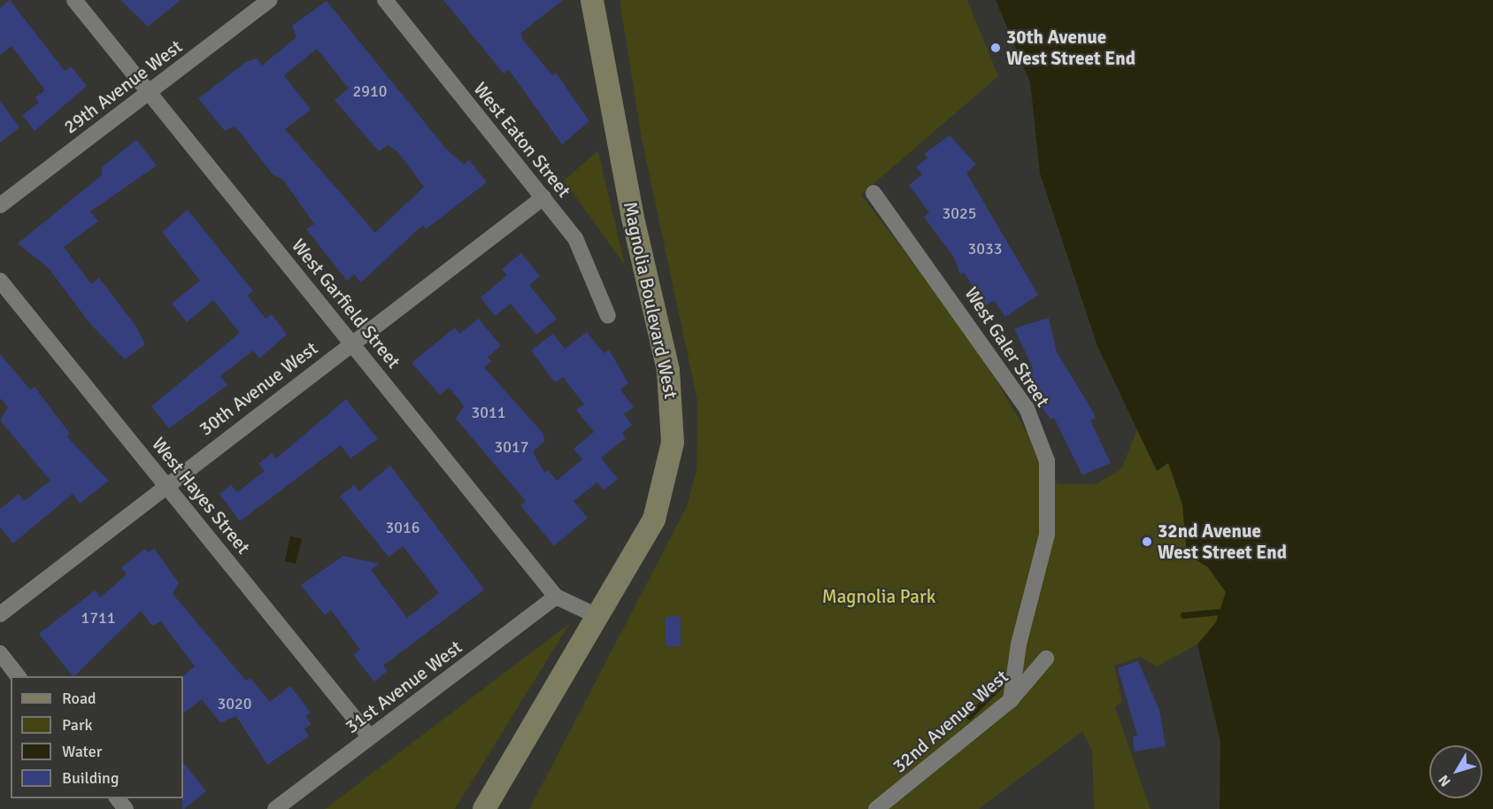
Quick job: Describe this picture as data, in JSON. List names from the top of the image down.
{
  "streets": {
    "main road": ["Magnolia Boulevard West"],
    "street": [
      "29th Avenue West",
      "West Eaton Street",
      "West Garfield Street",
      "West Galer Street",
      "30th Avenue West",
      "West Hayes Street",
      "31st Avenue West",
      "32nd Avenue West"
    ]
  },
  "crossings": [
    ["29th Avenue West", "West Garfield Street"],
    ["West Eaton Street", "30th Avenue West"],
    ["Magnolia Boulevard West", "West Garfield Street"],
    ["West Garfield Street", "30th Avenue West"],
    ["West Garfield Street", "31st Avenue West"],
    ["West Galer Street", "32nd Avenue West"],
    ["30th Avenue West", "West Hayes Street"],
    ["West Hayes Street", "31st Avenue West"]
  ],
  "parks": ["Magnolia Park"],
  "places": ["30th Avenue West Street End", "32nd Avenue West Street End"],
  "house_numbers": [
    "2910",
    "3025",
    "3033",
    "3011",
    "3017",
    "3016",
    "1711",
    "3020"
  ],
  "legend": [
    "Road",
    "Park",
    "Water",
    "Building"
  ],
  "north": "bottom left"
}
